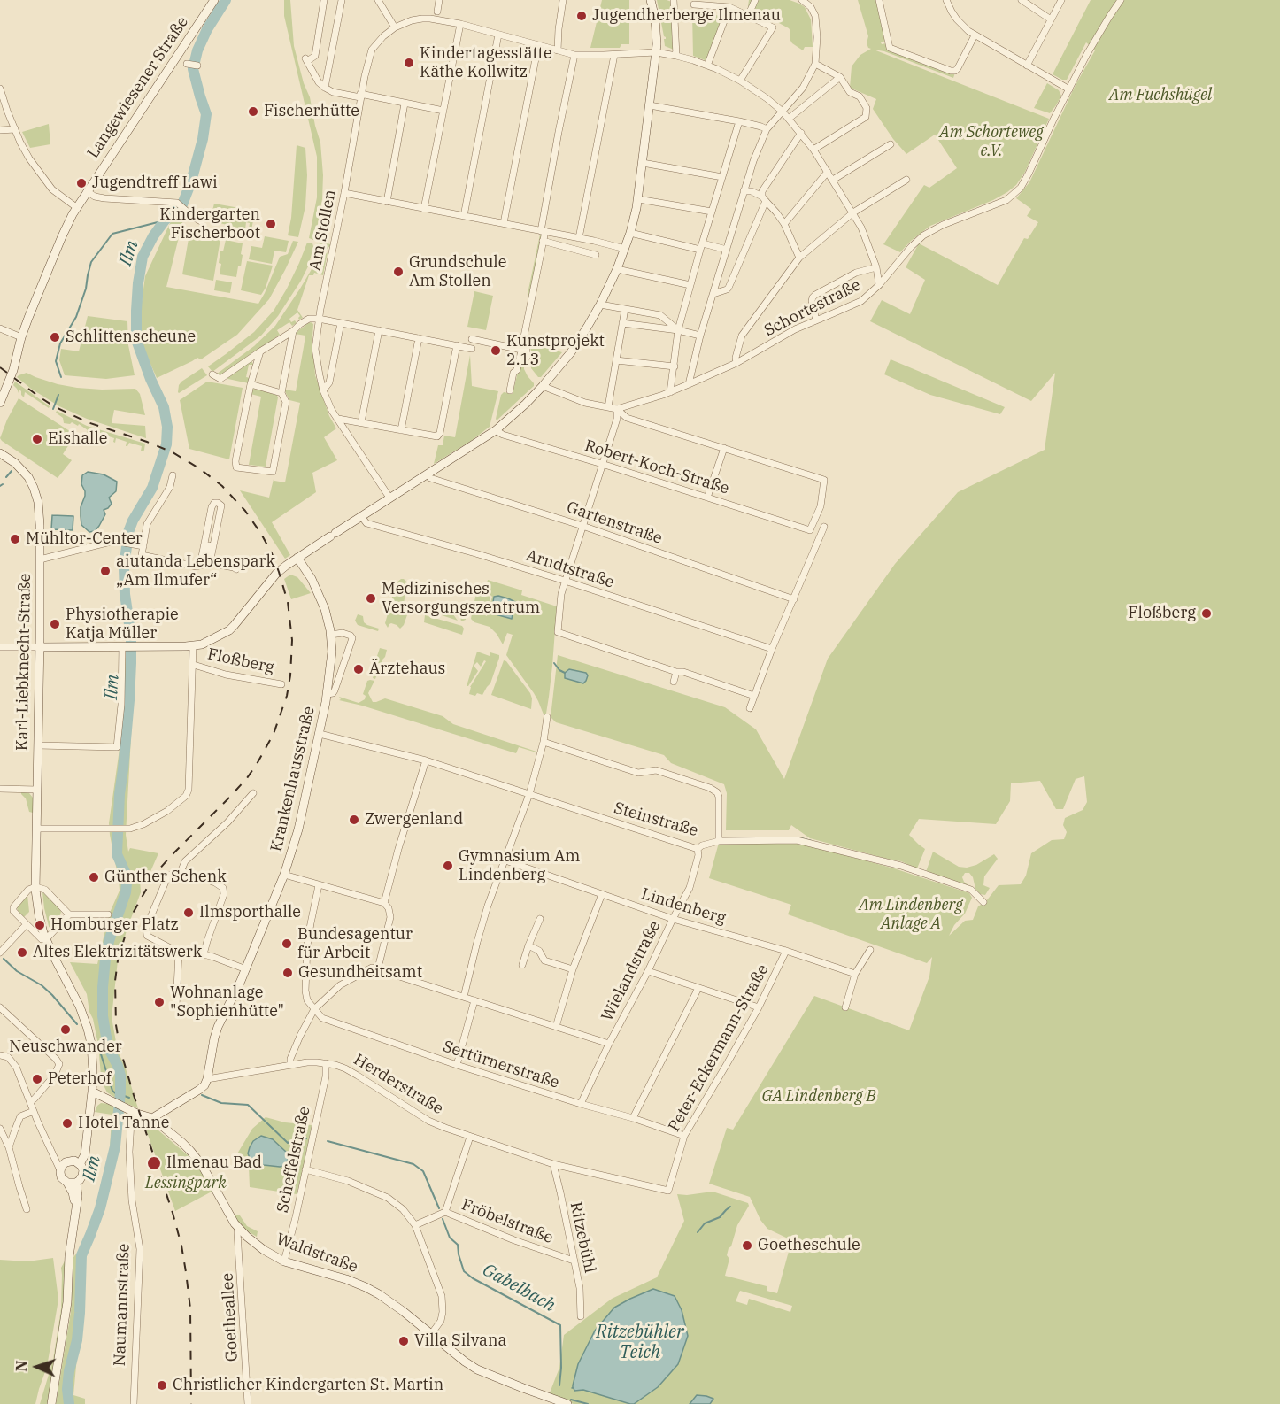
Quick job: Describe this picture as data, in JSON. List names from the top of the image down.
{
  "streets": {
    "street": [
      "Langewiesener Straße",
      "Am Stollen",
      "Schortestraße",
      "Robert-Koch-Straße",
      "Gartenstraße",
      "Arndtstraße",
      "Floßberg",
      "Karl-Liebknecht-Straße",
      "Krankenhausstraße",
      "Steinstraße",
      "Lindenberg",
      "Wielandstraße",
      "Peter-Eckermann-Straße",
      "Sertürnerstraße",
      "Herderstraße",
      "Scheffelstraße",
      "Fröbelstraße",
      "Ritzebühl",
      "Waldstraße",
      "Naumannstraße",
      "Goetheallee"
    ]
  },
  "crossings": [
    ["Am Stollen", "Schortestraße"],
    ["Krankenhausstraße", "Steinstraße"],
    ["Krankenhausstraße", "Herderstraße"],
    ["Steinstraße", "Wielandstraße"],
    ["Lindenberg", "Wielandstraße"],
    ["Lindenberg", "Peter-Eckermann-Straße"],
    ["Wielandstraße", "Sertürnerstraße"],
    ["Peter-Eckermann-Straße", "Sertürnerstraße"],
    ["Peter-Eckermann-Straße", "Herderstraße"],
    ["Herderstraße", "Scheffelstraße"],
    ["Herderstraße", "Fröbelstraße"],
    ["Herderstraße", "Ritzebühl"],
    ["Scheffelstraße", "Waldstraße"],
    ["Fröbelstraße", "Ritzebühl"],
    ["Waldstraße", "Naumannstraße"],
    ["Waldstraße", "Goetheallee"]
  ],
  "water": ["Ilm", "Gabelbach", "Ritzebühler Teich"],
  "parks": [
    "Am Fuchshügel",
    "Am Schorteweg e.V.",
    "Am Lindenberg Anlage A",
    "GA Lindenberg B",
    "Lessingpark"
  ],
  "places": [
    "Jugendherberge Ilmenau",
    "Kindertagesstätte Käthe Kollwitz",
    "Fischerhütte",
    "Jugendtreff Lawi",
    "Kindergarten Fischerboot",
    "Grundschule Am Stollen",
    "Schlittenscheune",
    "Kunstprojekt 2.13",
    "Eishalle",
    "Mühltor-Center",
    "aiutanda Lebenspark „Am Ilmufer“",
    "Medizinisches Versorgungszentrum",
    "Floßberg",
    "Physiotherapie Katja Müller",
    "Ärztehaus",
    "Zwergenland",
    "Gymnasium Am Lindenberg",
    "Günther Schenk",
    "Ilmsporthalle",
    "Homburger Platz",
    "Bundesagentur für Arbeit",
    "Altes Elektrizitätswerk",
    "Gesundheitsamt",
    "Wohnanlage \"Sophienhütte\"",
    "Neuschwander",
    "Peterhof",
    "Hotel Tanne",
    "Ilmenau Bad",
    "Goetheschule",
    "Villa Silvana",
    "Christlicher Kindergarten St. Martin"
  ],
  "north": "left"
}
